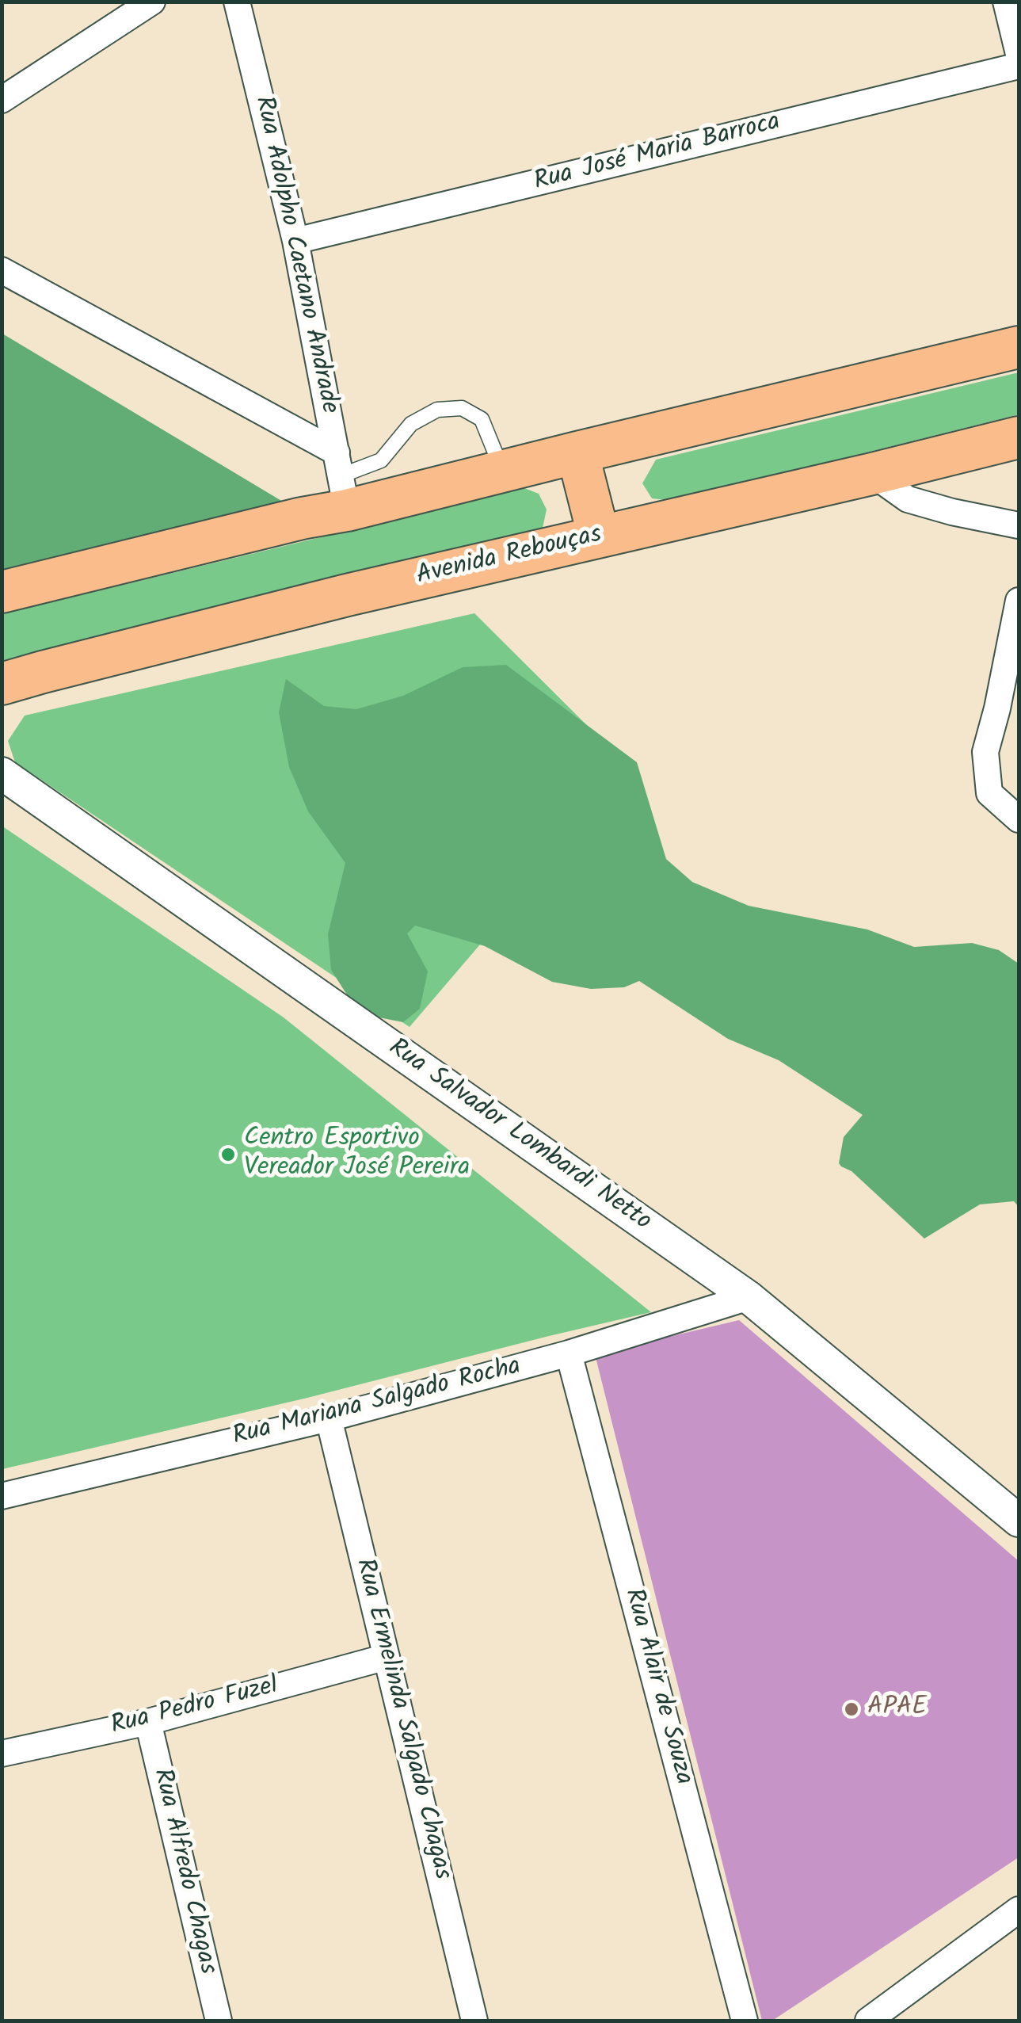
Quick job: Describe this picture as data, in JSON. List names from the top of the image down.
{
  "streets": {
    "main road": ["Avenida Rebouças"],
    "street": [
      "Rua José Maria Barroca",
      "Rua Adolpho Caetano Andrade",
      "Rua Salvador Lombardi Netto",
      "Rua Mariana Salgado Rocha",
      "Rua Alair de Souza",
      "Rua Pedro Fuzel",
      "Rua Ermelinda Salgado Chagas",
      "Rua Alfredo Chagas"
    ]
  },
  "crossings": [
    ["Rua José Maria Barroca", "Rua Adolpho Caetano Andrade"],
    ["Rua Salvador Lombardi Netto", "Rua Mariana Salgado Rocha"],
    ["Rua Mariana Salgado Rocha", "Rua Alair de Souza"],
    ["Rua Mariana Salgado Rocha", "Rua Ermelinda Salgado Chagas"],
    ["Rua Pedro Fuzel", "Rua Ermelinda Salgado Chagas"],
    ["Rua Pedro Fuzel", "Rua Alfredo Chagas"]
  ],
  "places": ["Centro Esportivo Vereador José Pereira", "APAE"]
}
